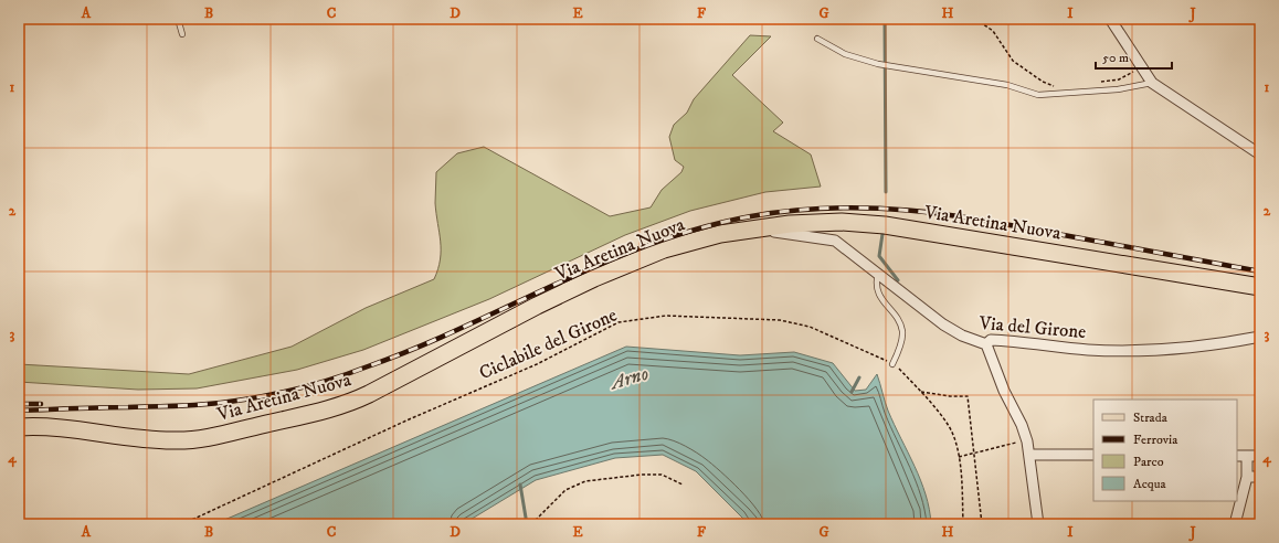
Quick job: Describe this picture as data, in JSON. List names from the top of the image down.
{
  "streets": {
    "main road": ["Via Aretina Nuova"],
    "street": ["Via del Girone"],
    "path": ["Ciclabile del Girone"]
  },
  "crossings": [
    ["Via Aretina Nuova", "Via del Girone"]
  ],
  "water": ["Arno"],
  "legend": [
    "Strada",
    "Ferrovia",
    "Parco",
    "Acqua"
  ],
  "scale_bar": "50 m",
  "grid": {
    "columns": [
      "A",
      "B",
      "C",
      "D",
      "E",
      "F",
      "G",
      "H",
      "I",
      "J"
    ],
    "rows": [
      "1",
      "2",
      "3",
      "4"
    ]
  }
}
